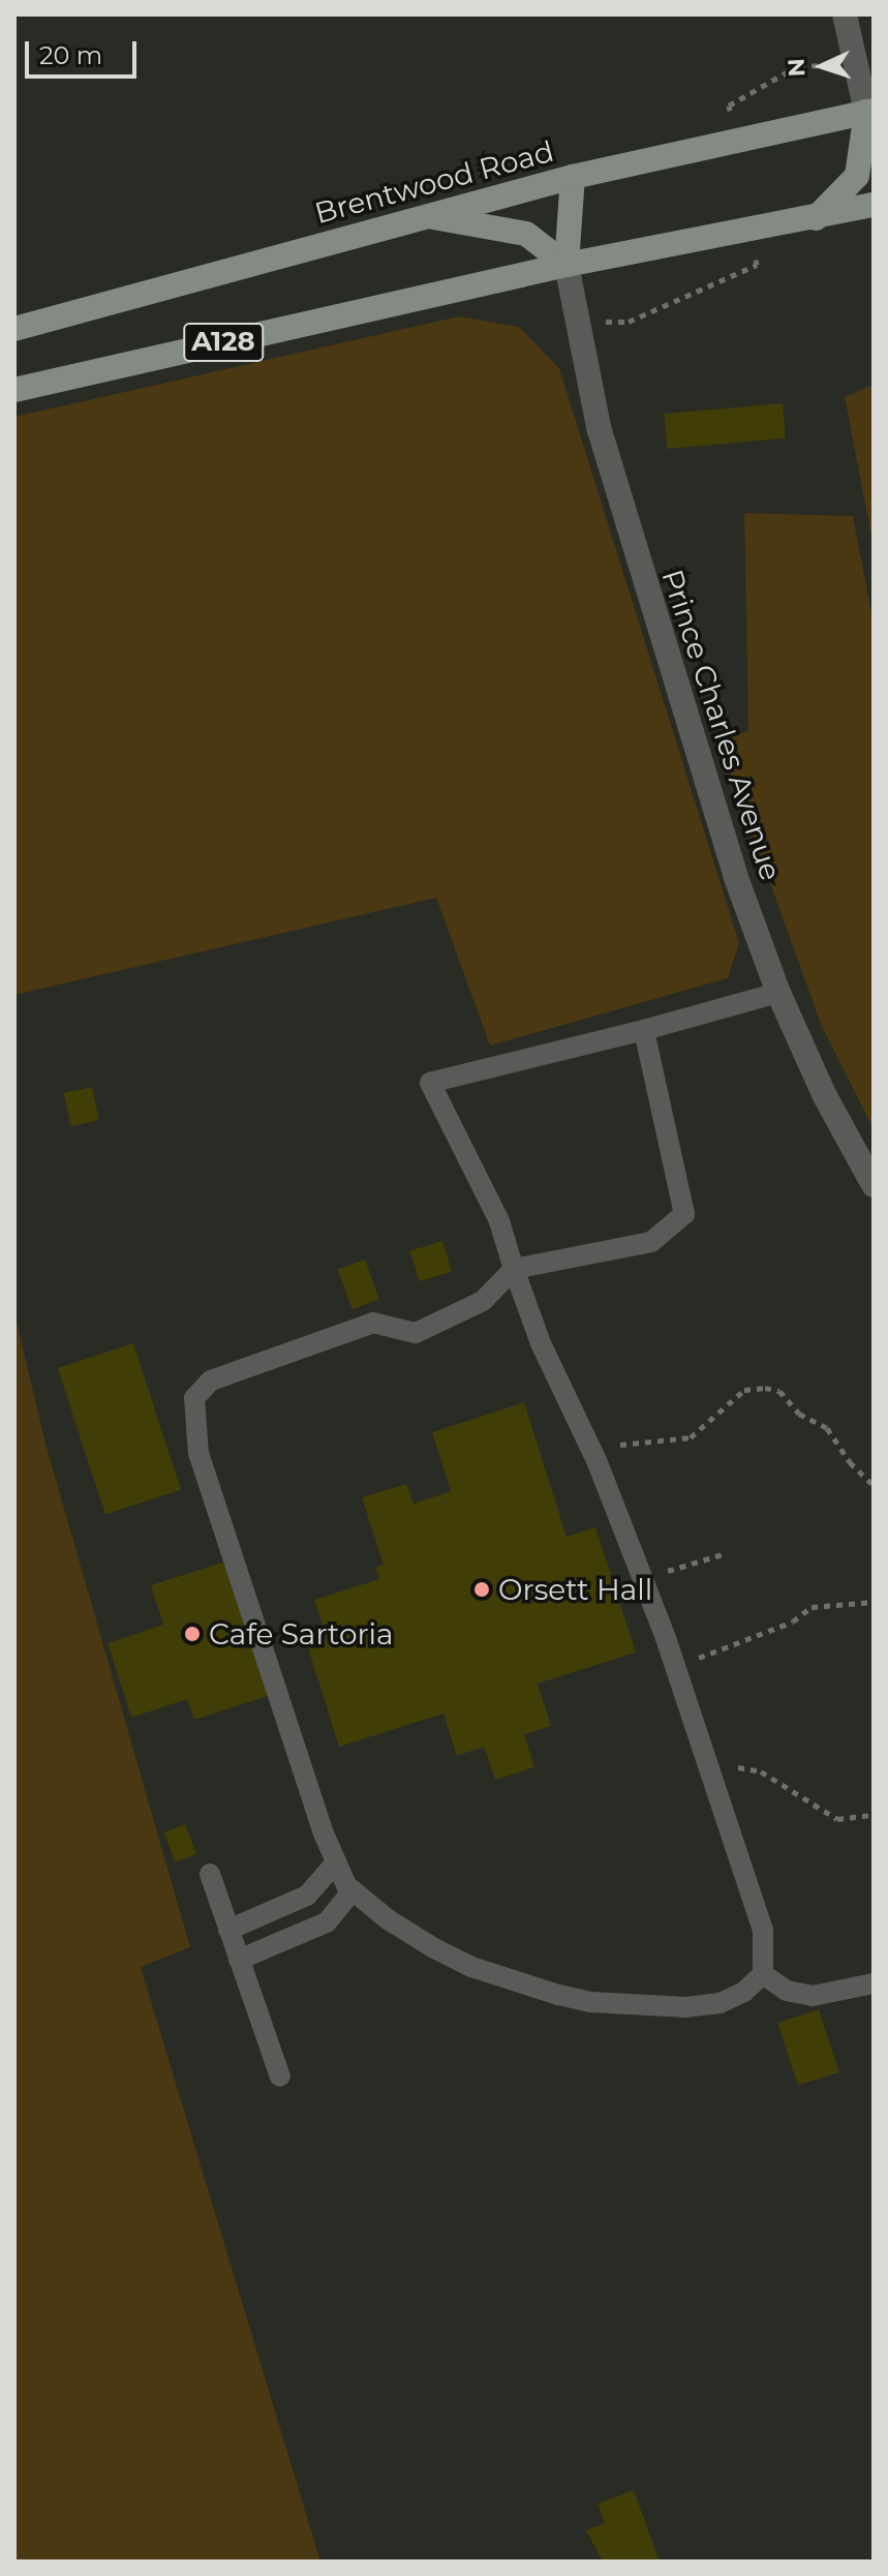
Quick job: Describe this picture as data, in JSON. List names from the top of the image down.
{
  "streets": {
    "main road": ["Brentwood Road", "A128"],
    "street": ["Prince Charles Avenue"]
  },
  "crossings": [
    ["A128", "Prince Charles Avenue"]
  ],
  "places": ["Orsett Hall", "Cafe Sartoria"],
  "scale_bar": "20 m",
  "north": "left"
}
